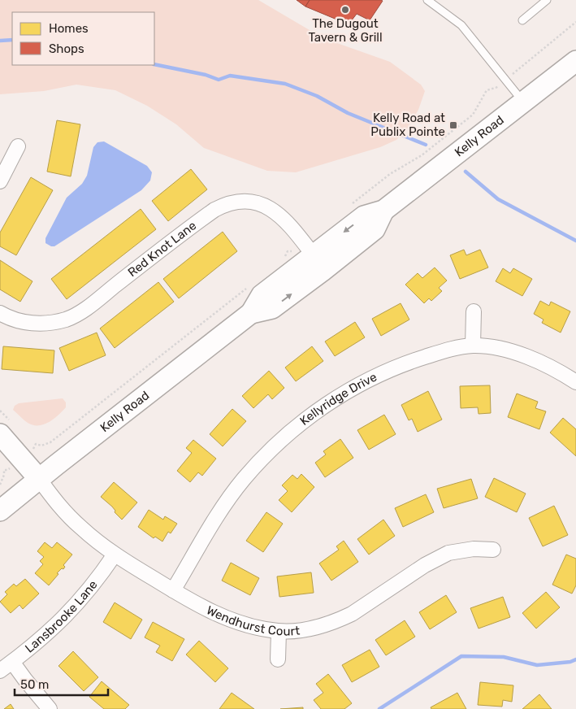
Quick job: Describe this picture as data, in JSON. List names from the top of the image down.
{
  "streets": {
    "main road": ["Kelly Road"],
    "street": [
      "Red Knot Lane",
      "Kellyridge Drive",
      "Lansbrooke Lane",
      "Wendhurst Court"
    ]
  },
  "crossings": [
    ["Kelly Road", "Red Knot Lane"],
    ["Kelly Road", "Wendhurst Court"],
    ["Kellyridge Drive", "Wendhurst Court"],
    ["Lansbrooke Lane", "Wendhurst Court"]
  ],
  "places": {
    "other": ["The Dugout Tavern & Grill"],
    "transit": ["Kelly Road at Publix Pointe"]
  },
  "legend": ["Homes", "Shops"],
  "scale_bar": "50 m"
}
